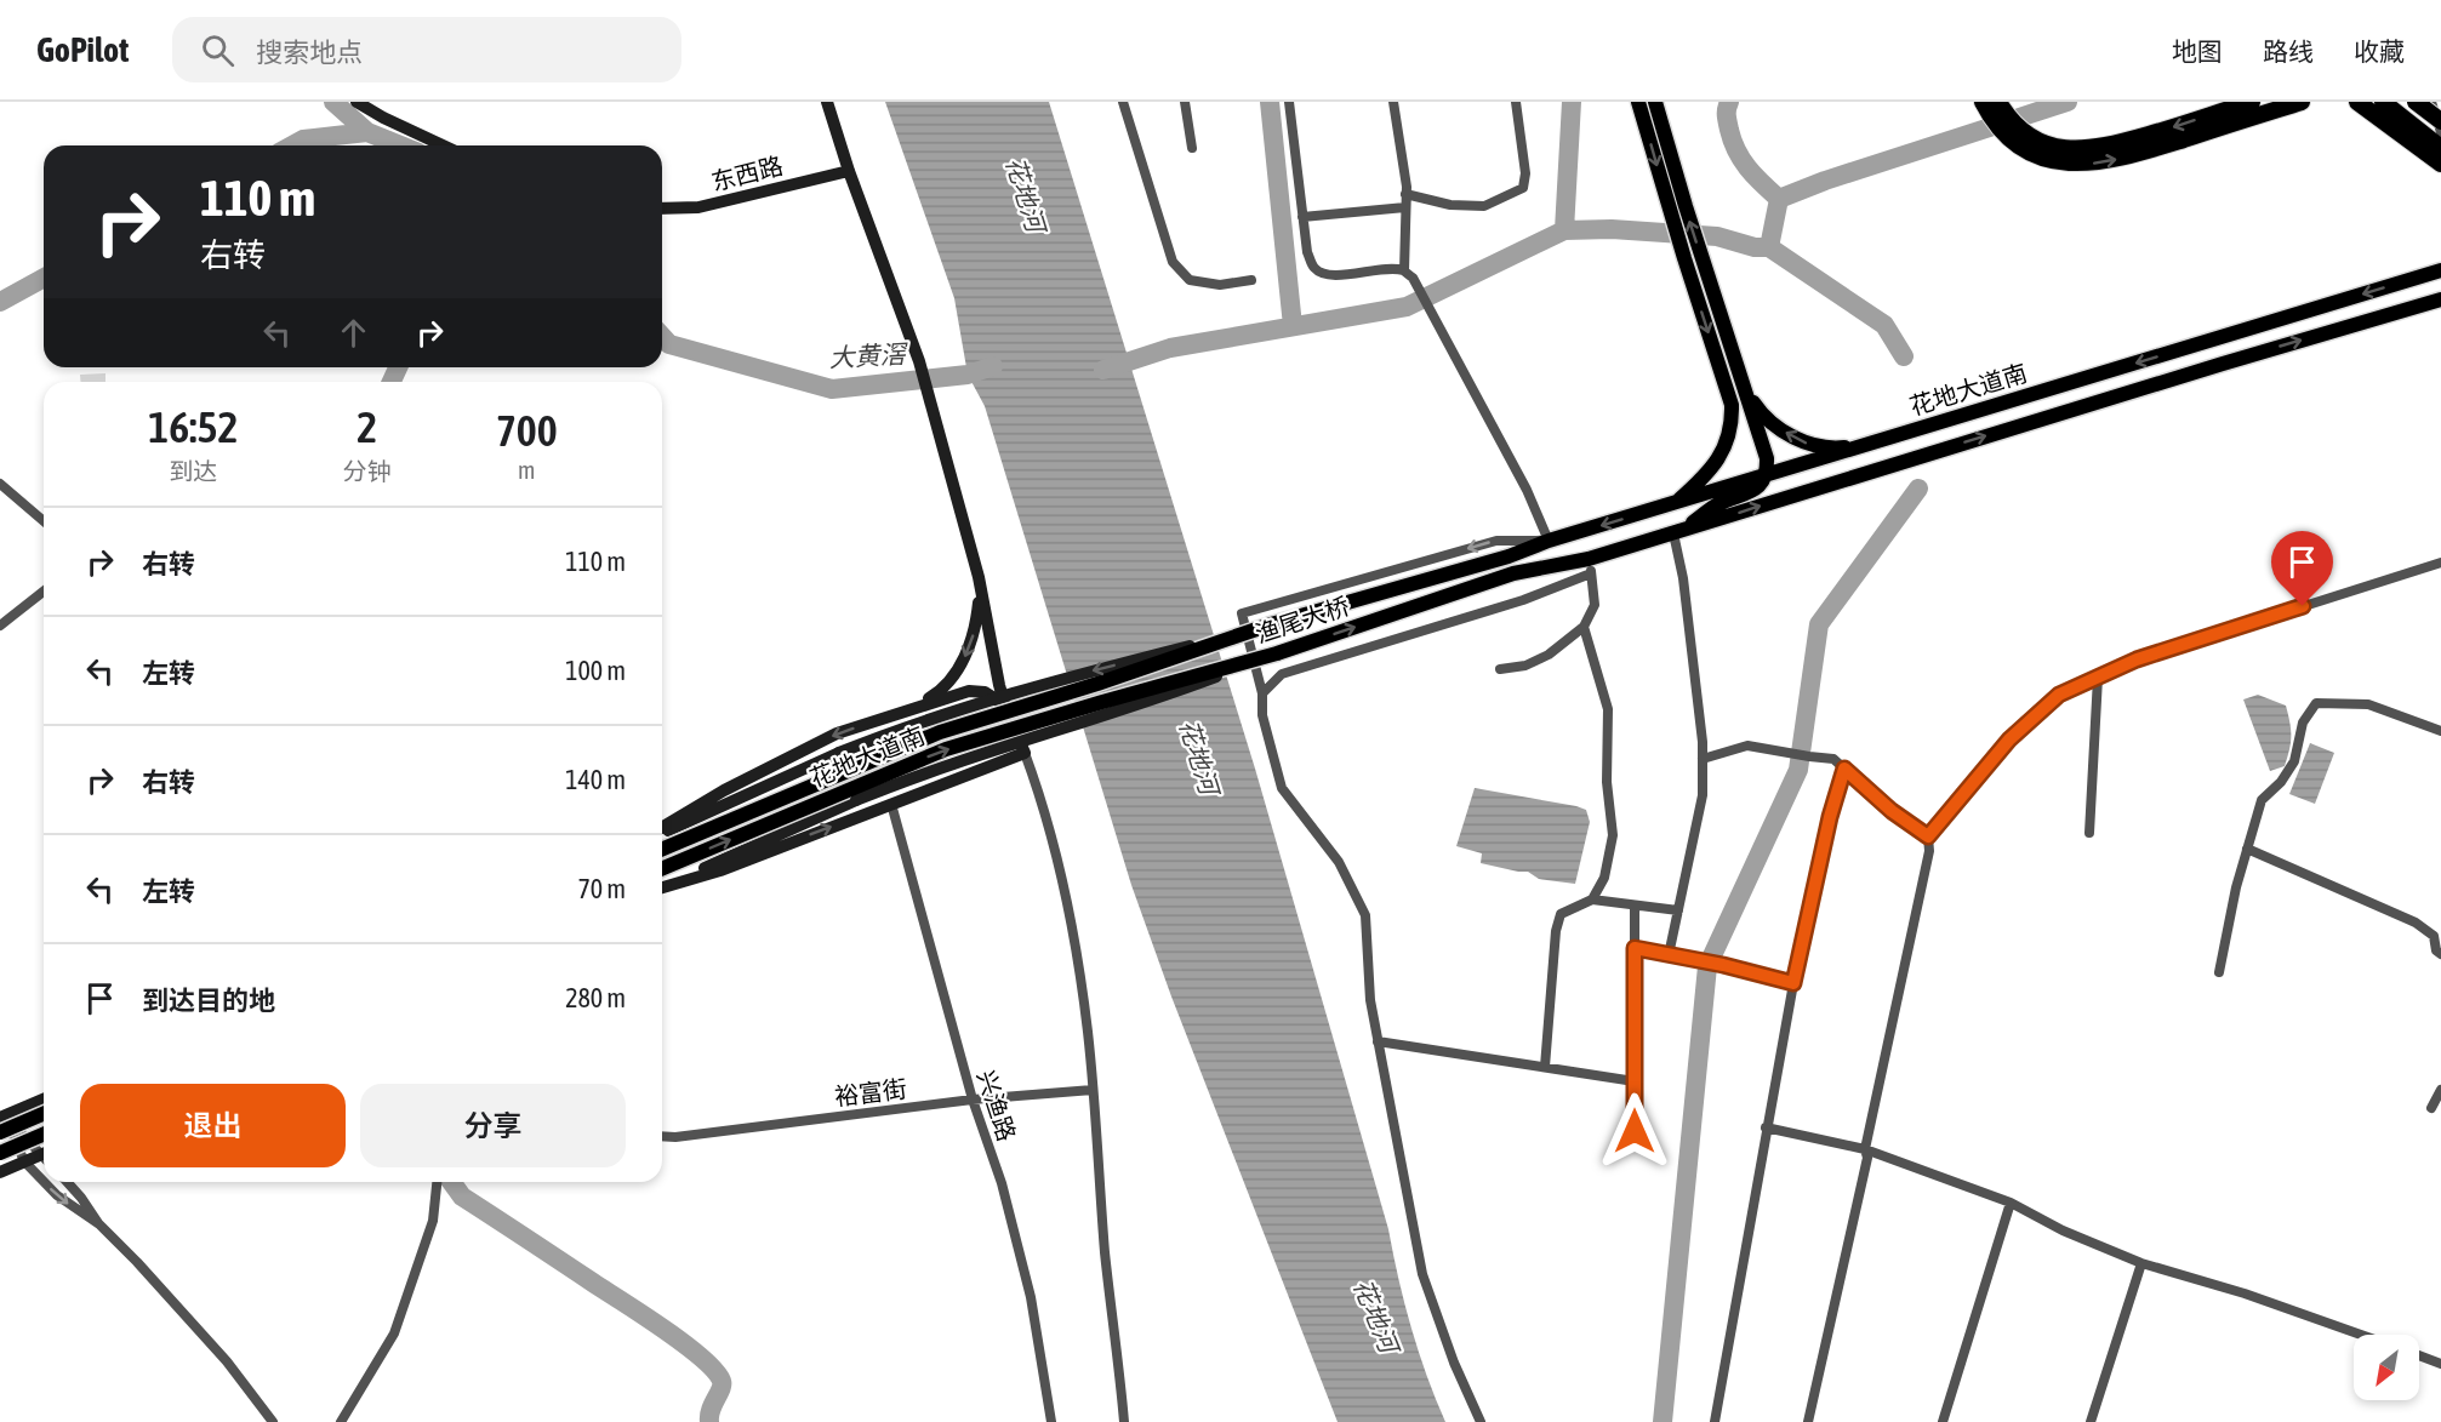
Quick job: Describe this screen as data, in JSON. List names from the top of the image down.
{
  "streets": {
    "main road": ["花地大道南", "渔尾大桥"],
    "street": ["东西路", "裕富街", "兴渔路"]
  },
  "crossings": [
    ["花地大道南", "渔尾大桥"],
    ["裕富街", "兴渔路"]
  ],
  "one_way": ["渔尾大桥"],
  "water": ["花地河", "大黄滘"],
  "north": "bottom left",
  "page": {
    "header": "GoPilot",
    "search": "搜索地点",
    "nav": ["地图", "路线", "收藏"],
    "turn": ["110 m", "右转"],
    "eta": [
      "16:52",
      "到达",
      "2",
      "分钟",
      "700",
      "m"
    ],
    "list": [
      {
        "name": "右转",
        "value": "110 m"
      },
      {
        "name": "左转",
        "value": "100 m"
      },
      {
        "name": "右转",
        "value": "140 m"
      },
      {
        "name": "左转",
        "value": "70 m"
      },
      {
        "name": "到达目的地",
        "value": "280 m"
      }
    ],
    "buttons": ["退出", "分享"]
  }
}
